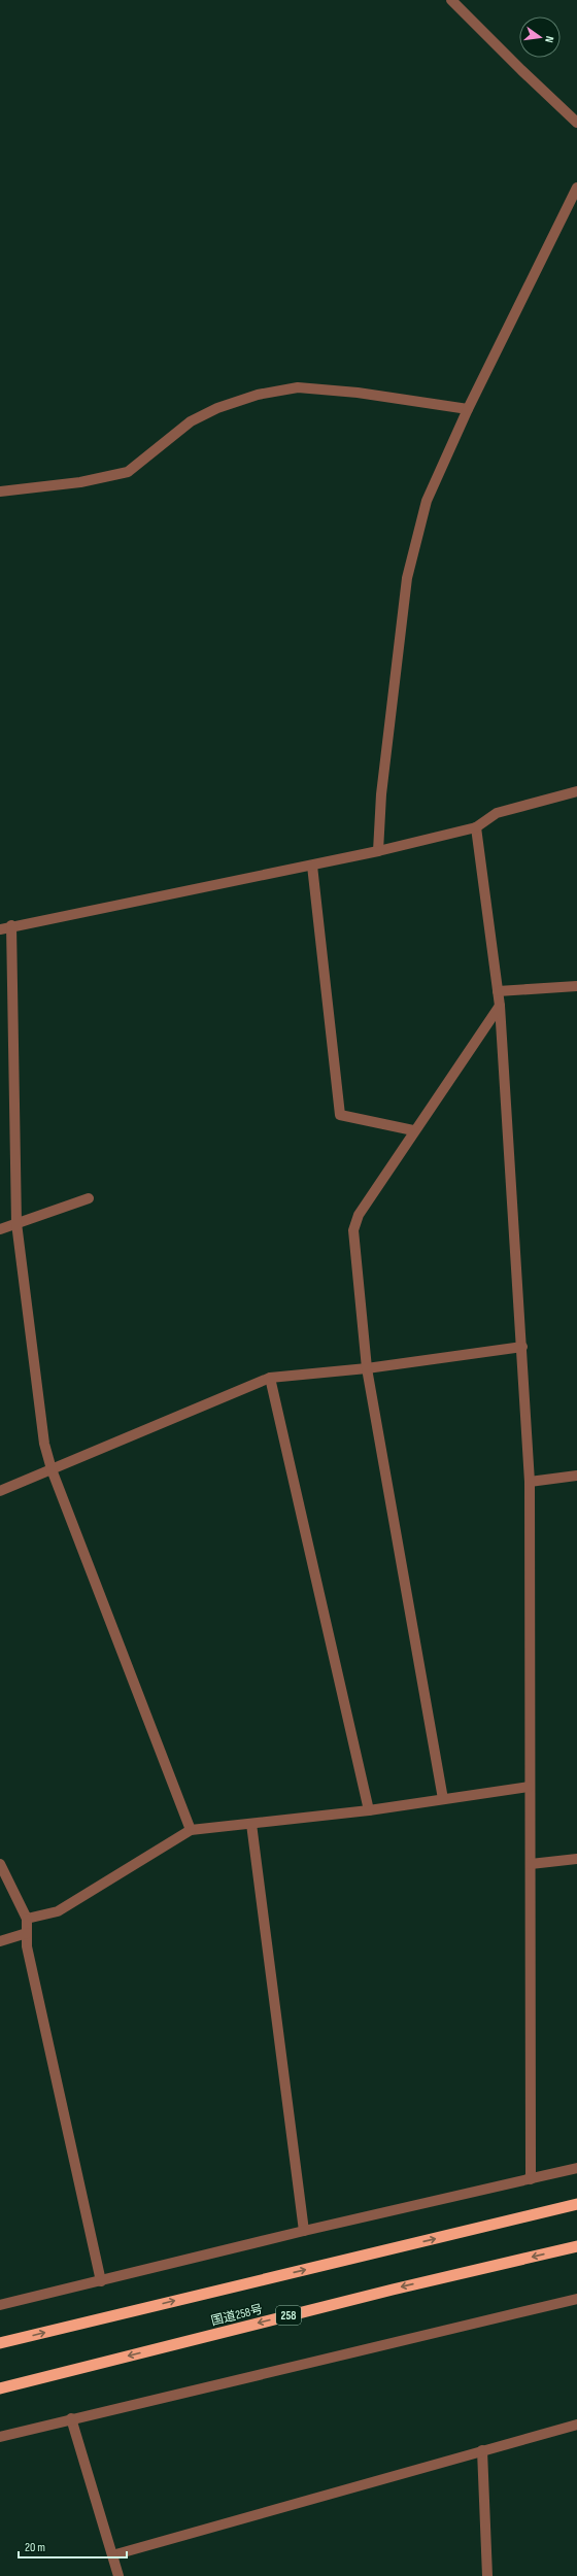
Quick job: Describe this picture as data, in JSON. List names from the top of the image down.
{
  "streets": {
    "highway": ["国道258号", "258"]
  },
  "scale_bar": "20 m",
  "north": "right"
}
